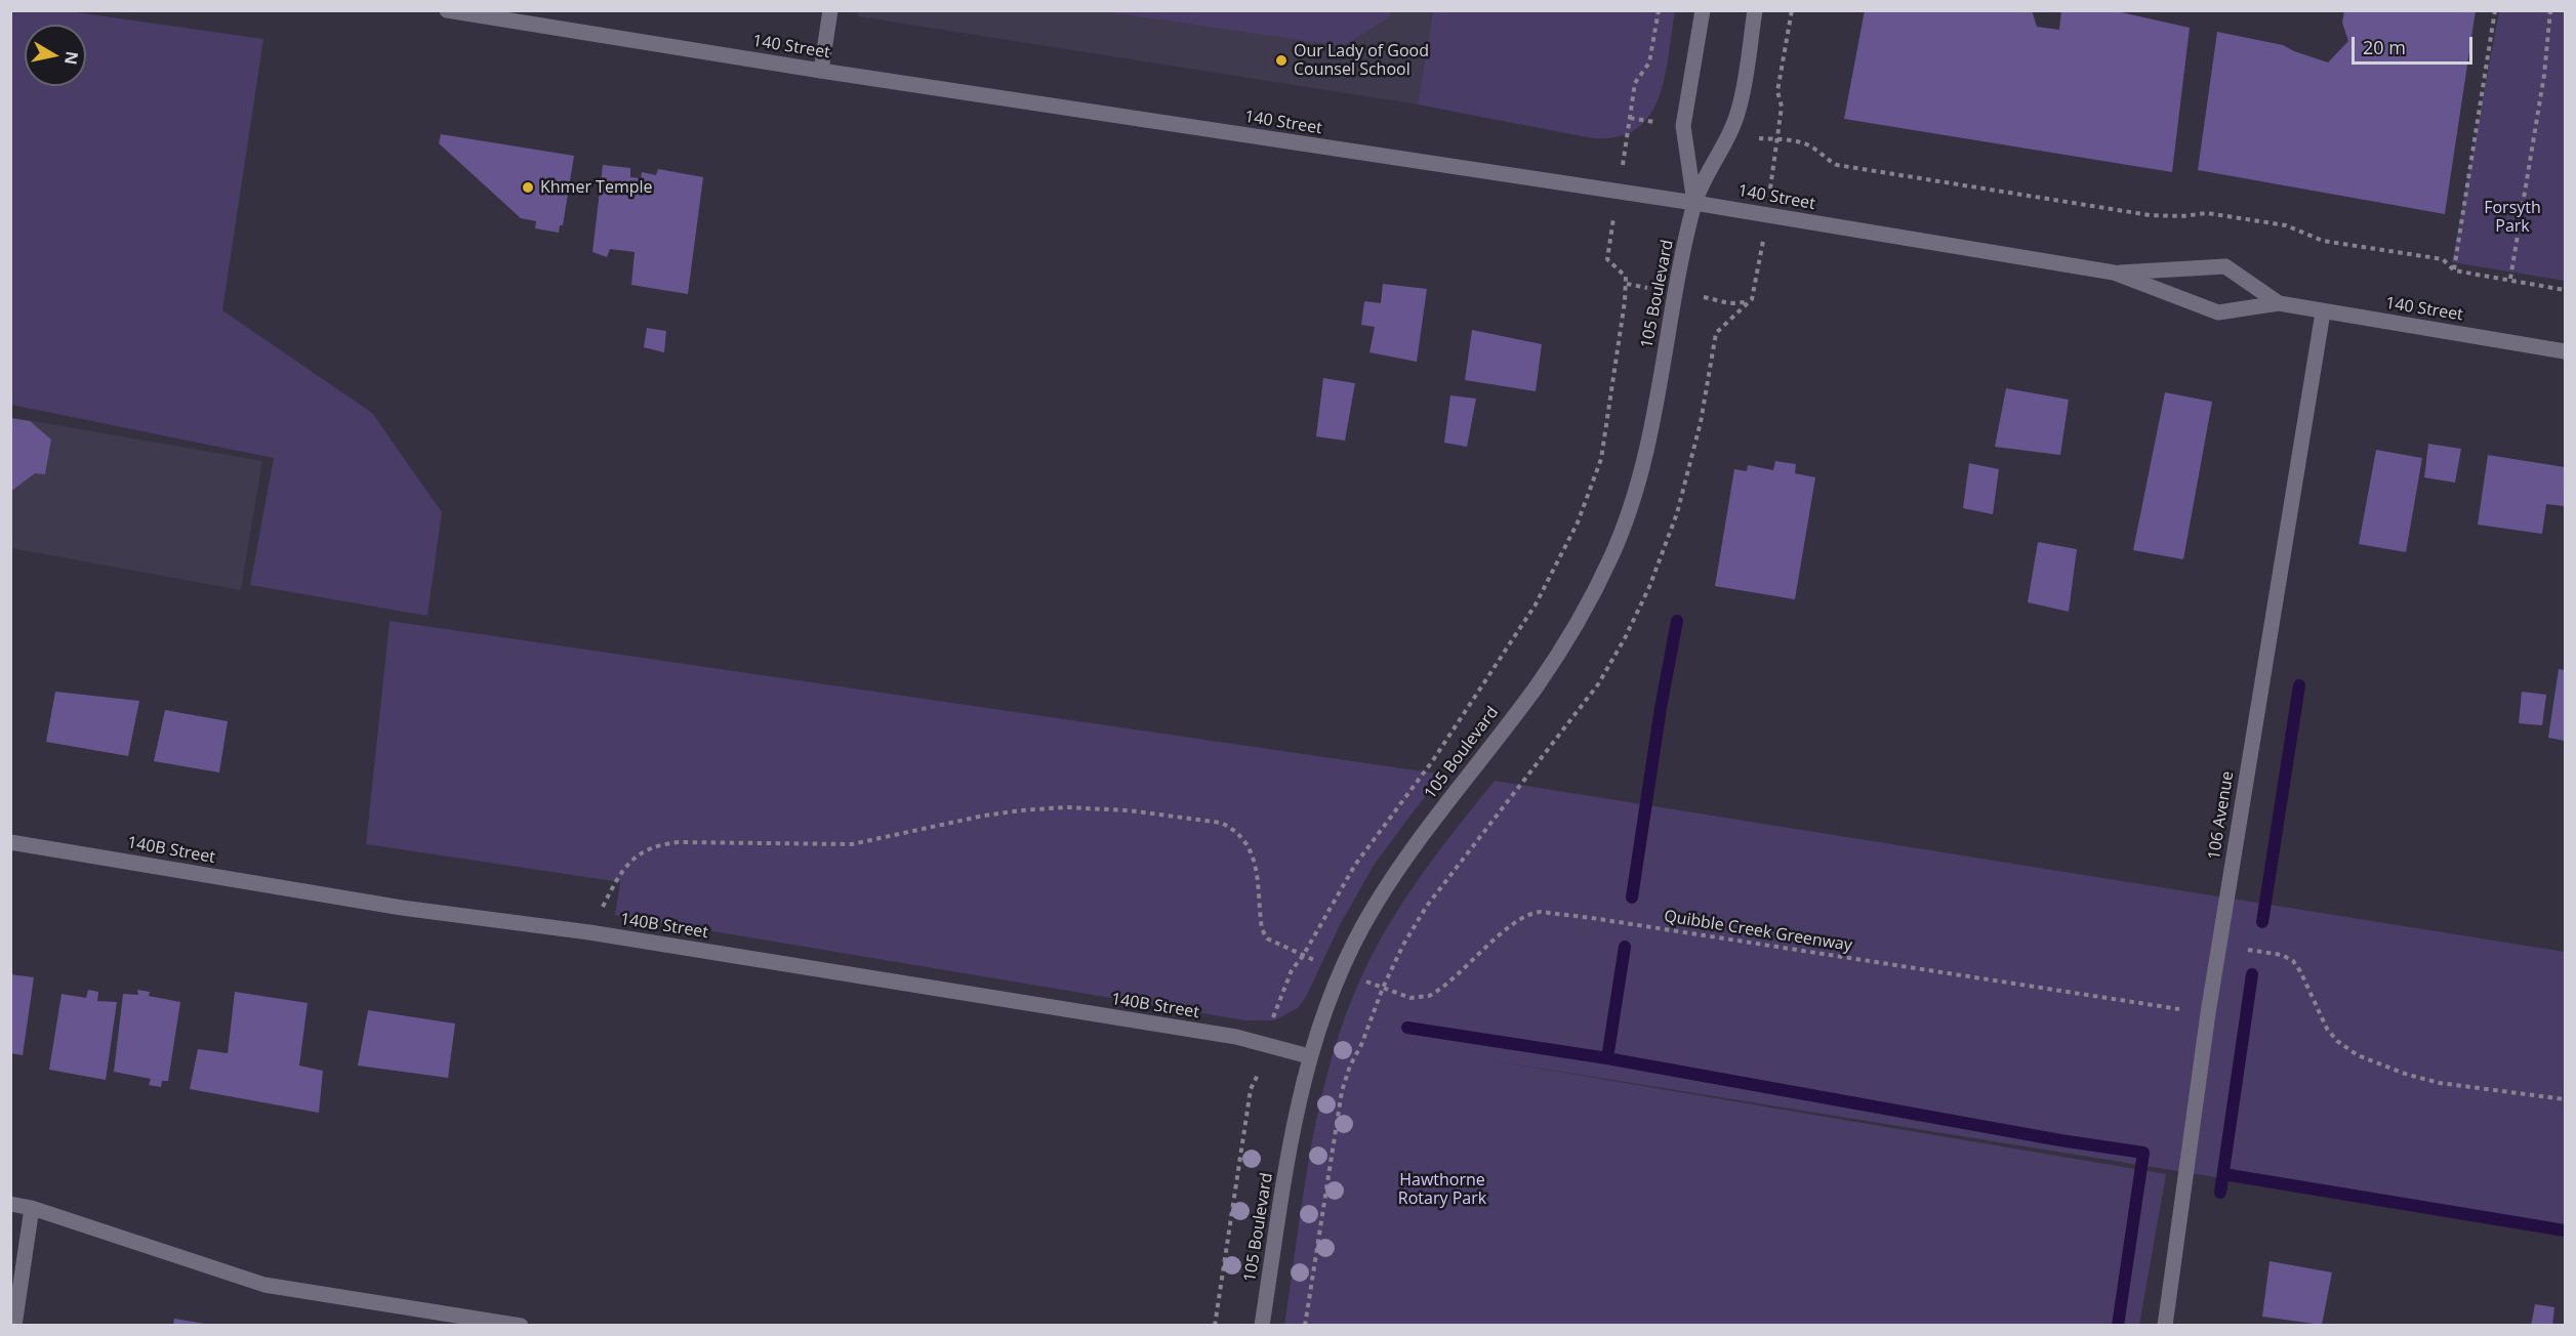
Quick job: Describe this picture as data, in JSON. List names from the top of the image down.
{
  "streets": {
    "street": [
      "140 Street",
      "105 Boulevard",
      "106 Avenue",
      "140B Street"
    ],
    "path": ["Quibble Creek Greenway"]
  },
  "crossings": [
    ["140 Street", "105 Boulevard"],
    ["140 Street", "106 Avenue"],
    ["105 Boulevard", "140B Street"]
  ],
  "parks": ["Forsyth Park", "Hawthorne Rotary Park"],
  "places": ["Our Lady of Good Counsel School", "Khmer Temple"],
  "scale_bar": "20 m",
  "north": "right"
}
